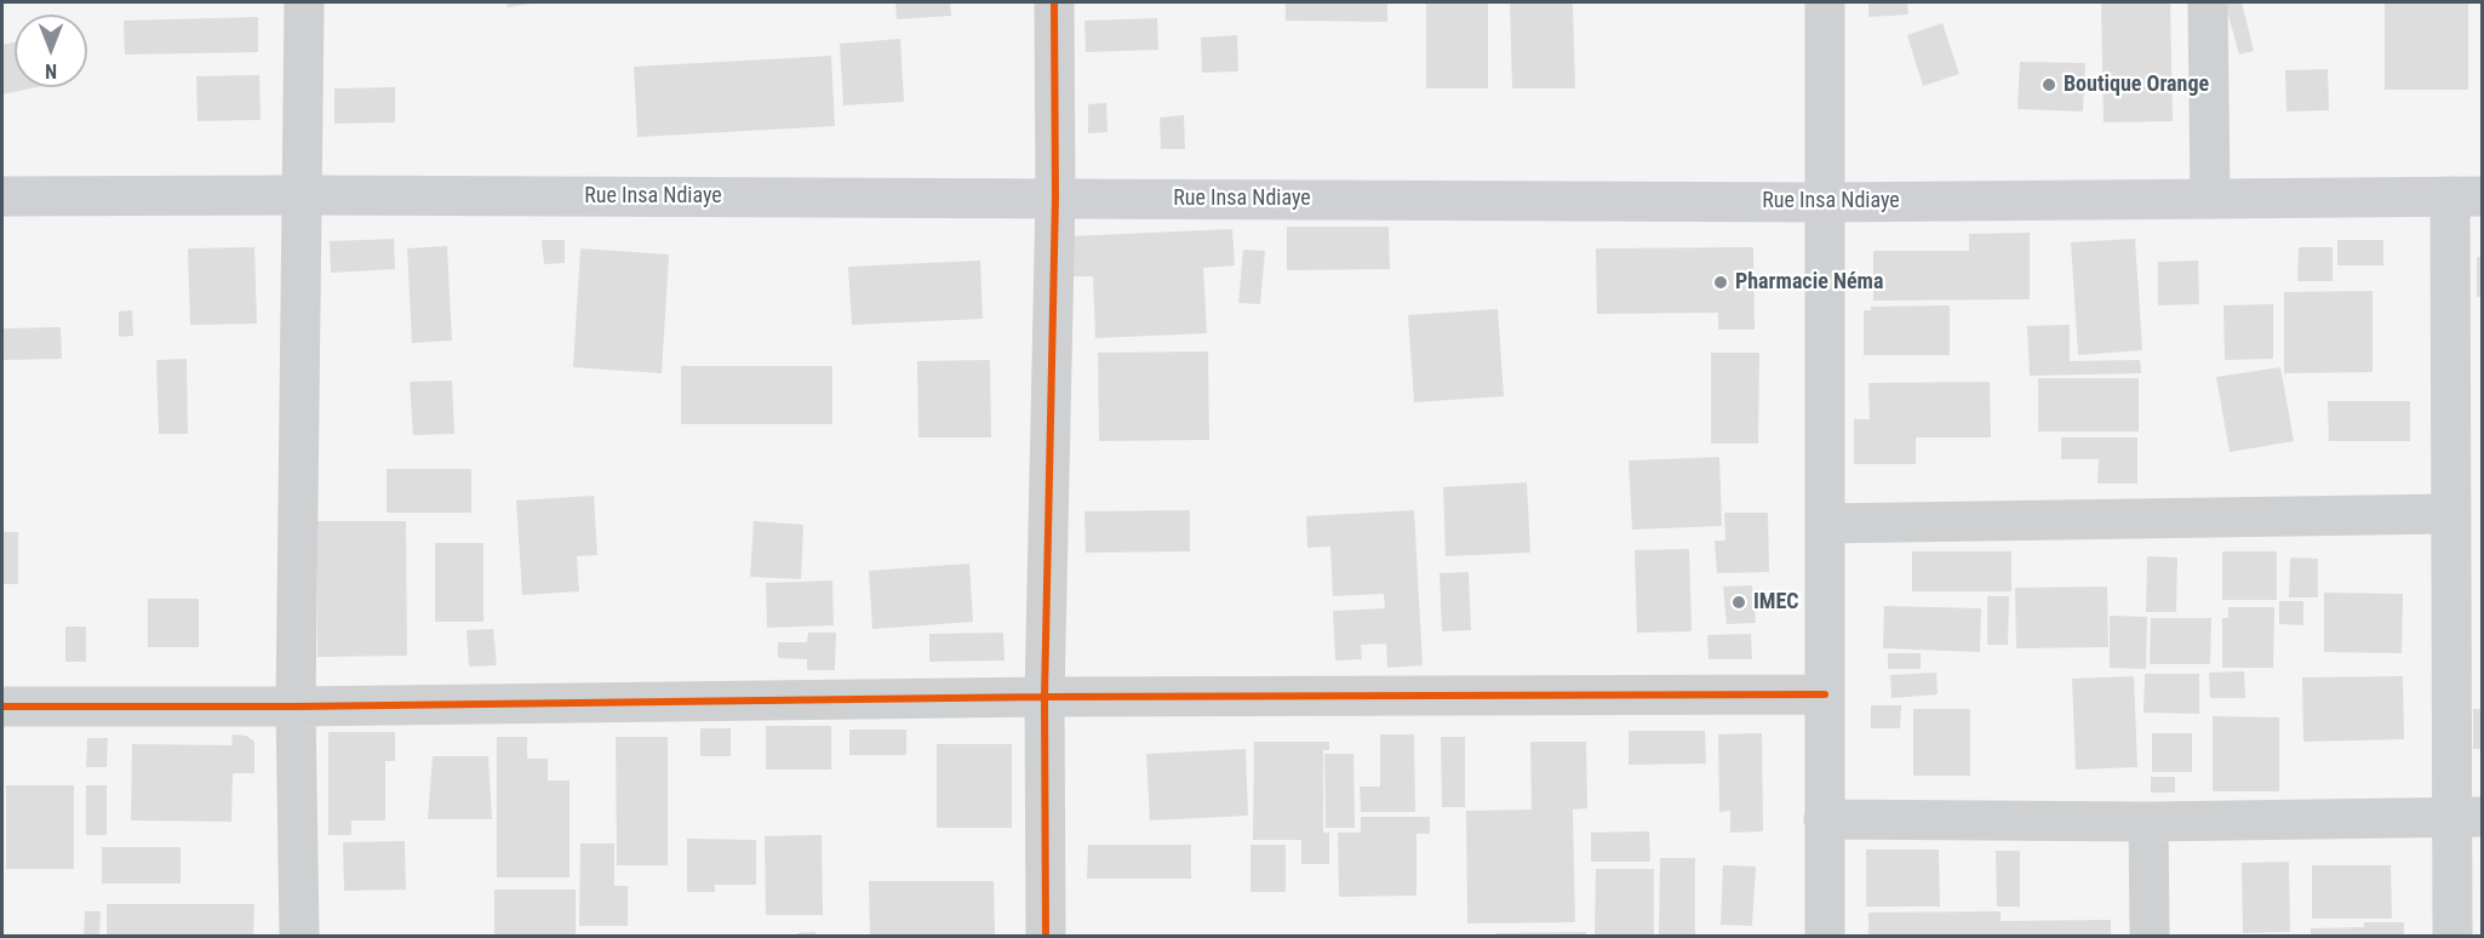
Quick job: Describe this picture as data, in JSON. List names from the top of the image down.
{
  "streets": {
    "main road": ["Rue Insa Ndiaye"]
  },
  "places": ["Boutique Orange", "Pharmacie Néma", "IMEC"],
  "north": "bottom"
}
